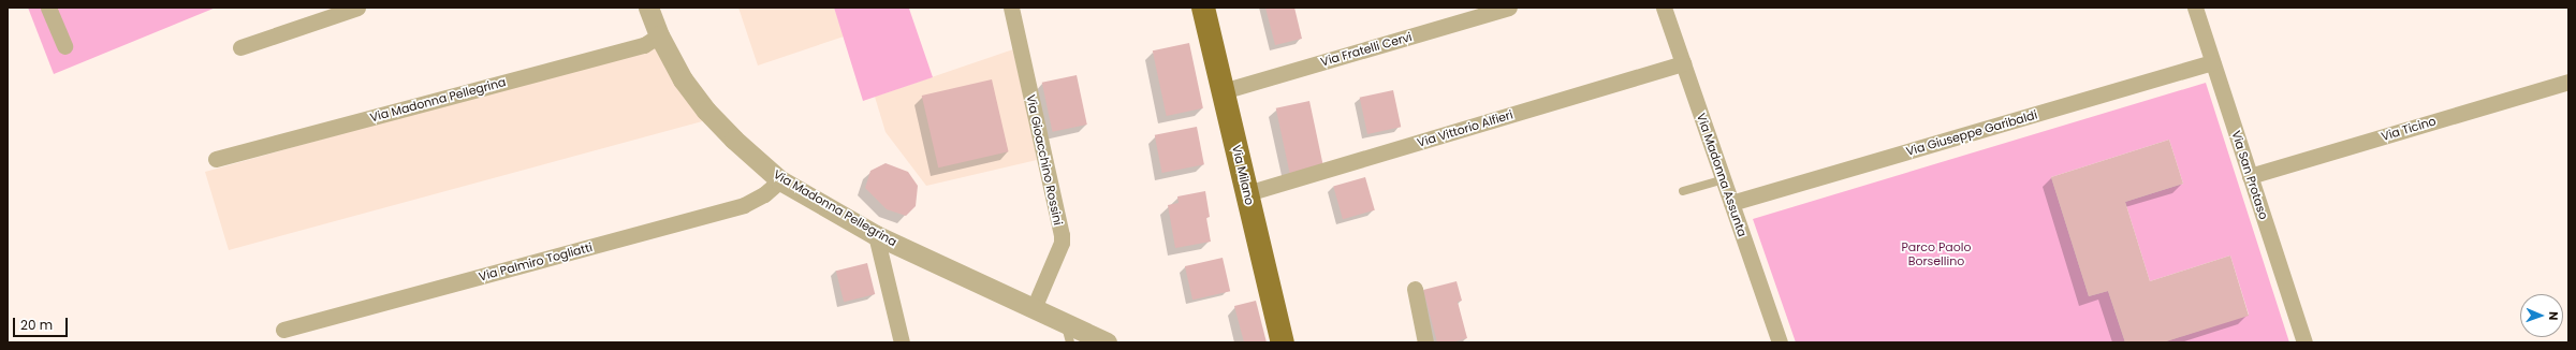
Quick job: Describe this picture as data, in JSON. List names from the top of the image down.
{
  "streets": {
    "main road": ["Via Milano"],
    "street": [
      "Via Fratelli Cervi",
      "Via Madonna Pellegrina",
      "Via Vittorio Alfieri",
      "Via Ticino",
      "Via Giuseppe Garibaldi",
      "Via Gioacchino Rossini",
      "Via Madonna Assunta",
      "Via San Protaso",
      "Via Palmiro Togliatti"
    ]
  },
  "crossings": [
    ["Via Fratelli Cervi", "Via Milano"],
    ["Via Madonna Pellegrina", "Via Gioacchino Rossini"],
    ["Via Madonna Pellegrina", "Via Palmiro Togliatti"],
    ["Via Vittorio Alfieri", "Via Milano"],
    ["Via Vittorio Alfieri", "Via Madonna Assunta"],
    ["Via Ticino", "Via San Protaso"],
    ["Via Giuseppe Garibaldi", "Via Madonna Assunta"],
    ["Via Giuseppe Garibaldi", "Via San Protaso"]
  ],
  "parks": ["Parco Paolo Borsellino"],
  "scale_bar": "20 m",
  "north": "right"
}
